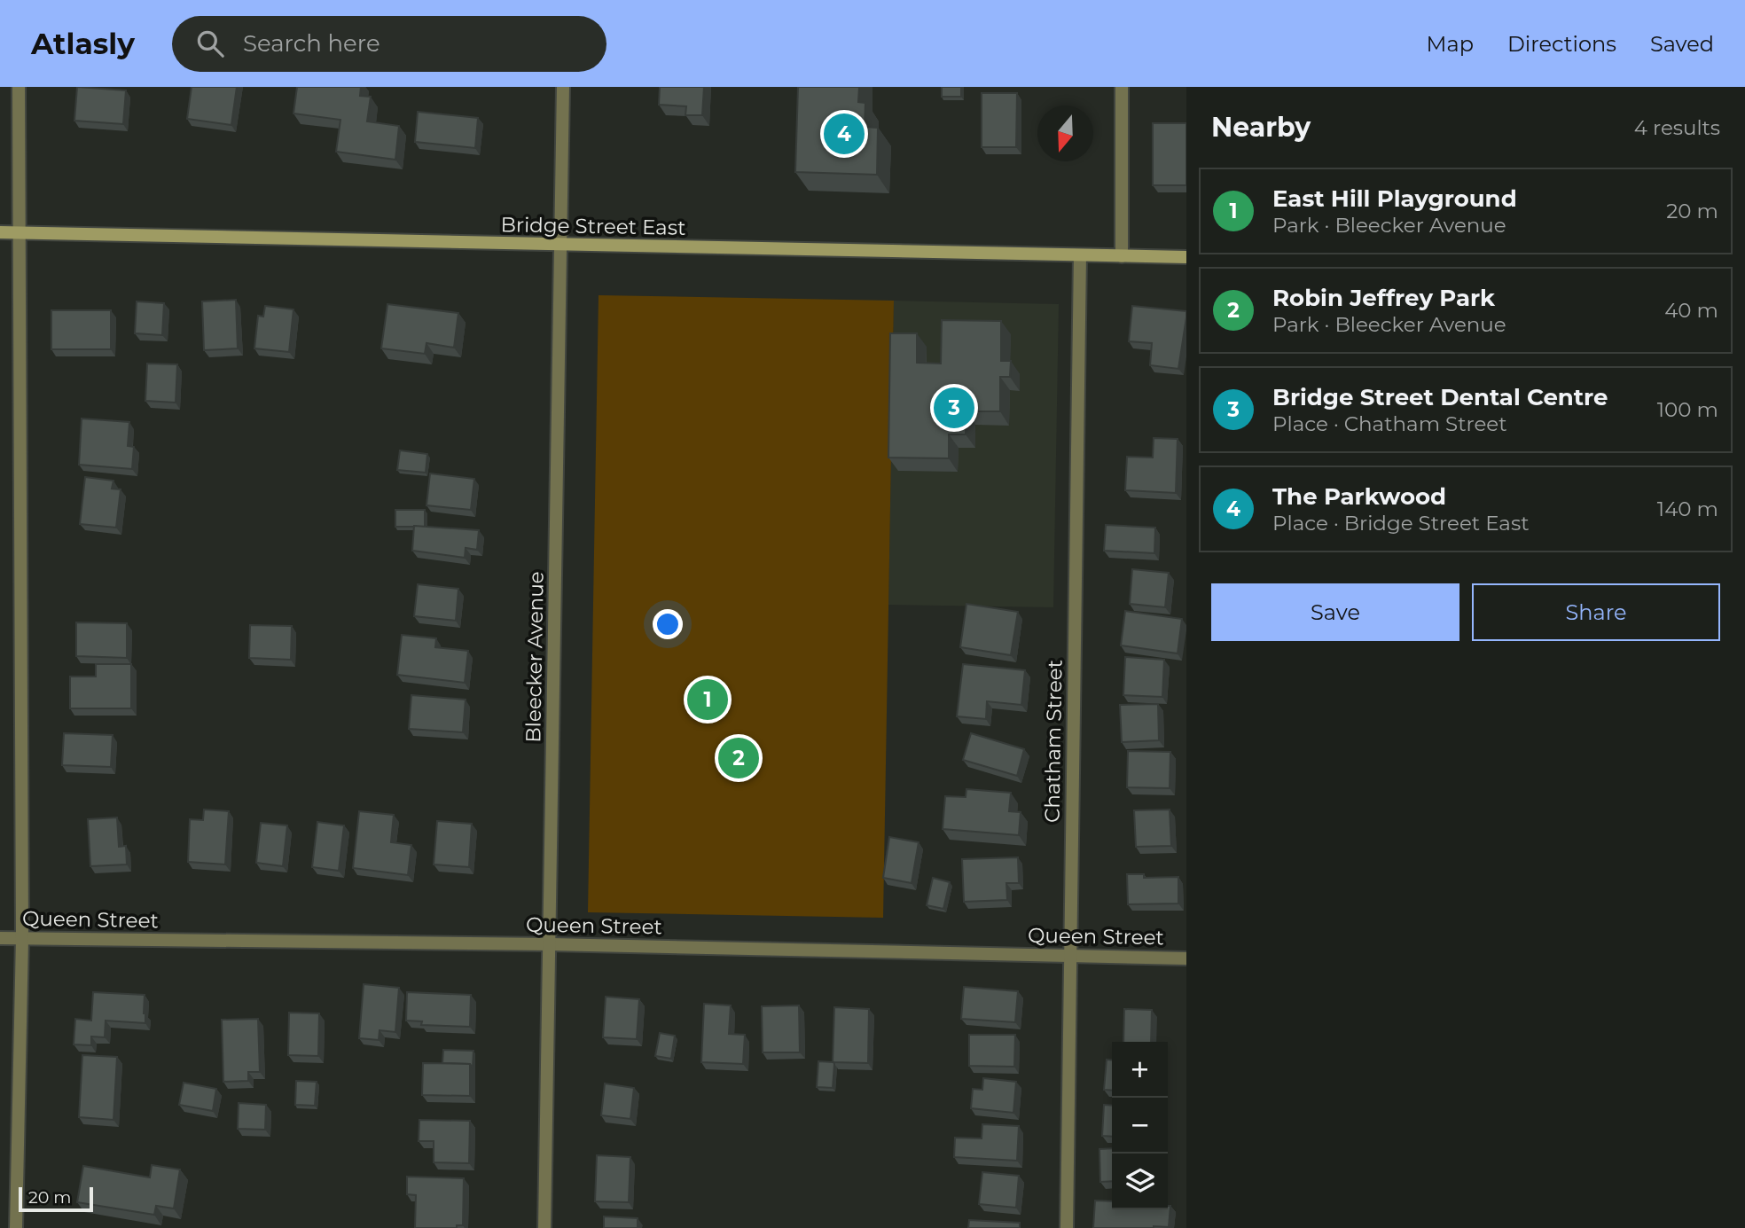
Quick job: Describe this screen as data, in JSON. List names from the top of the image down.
{
  "streets": {
    "street": [
      "Bridge Street East",
      "Bleecker Avenue",
      "Chatham Street",
      "Queen Street"
    ]
  },
  "crossings": [
    ["Bridge Street East", "Bleecker Avenue"],
    ["Bridge Street East", "Chatham Street"],
    ["Bleecker Avenue", "Queen Street"],
    ["Chatham Street", "Queen Street"]
  ],
  "scale_bar": "20 m",
  "north": "bottom",
  "page": {
    "header": "Atlasly",
    "search": "Search here",
    "nav": ["Map", "Directions", "Saved"],
    "heading": ["Nearby", "4 results"],
    "pins": [
      "4",
      "3",
      "1",
      "2"
    ],
    "list": [
      {
        "mark": "1",
        "name": "East Hill Playground",
        "note": "Park · Bleecker Avenue",
        "value": "20 m"
      },
      {
        "mark": "2",
        "name": "Robin Jeffrey Park",
        "note": "Park · Bleecker Avenue",
        "value": "40 m"
      },
      {
        "mark": "3",
        "name": "Bridge Street Dental Centre",
        "note": "Place · Chatham Street",
        "value": "100 m"
      },
      {
        "mark": "4",
        "name": "The Parkwood",
        "note": "Place · Bridge Street East",
        "value": "140 m"
      }
    ],
    "buttons": ["Save", "Share"],
    "map_buttons": ["+", "−"],
    "scale": "20 m"
  }
}
